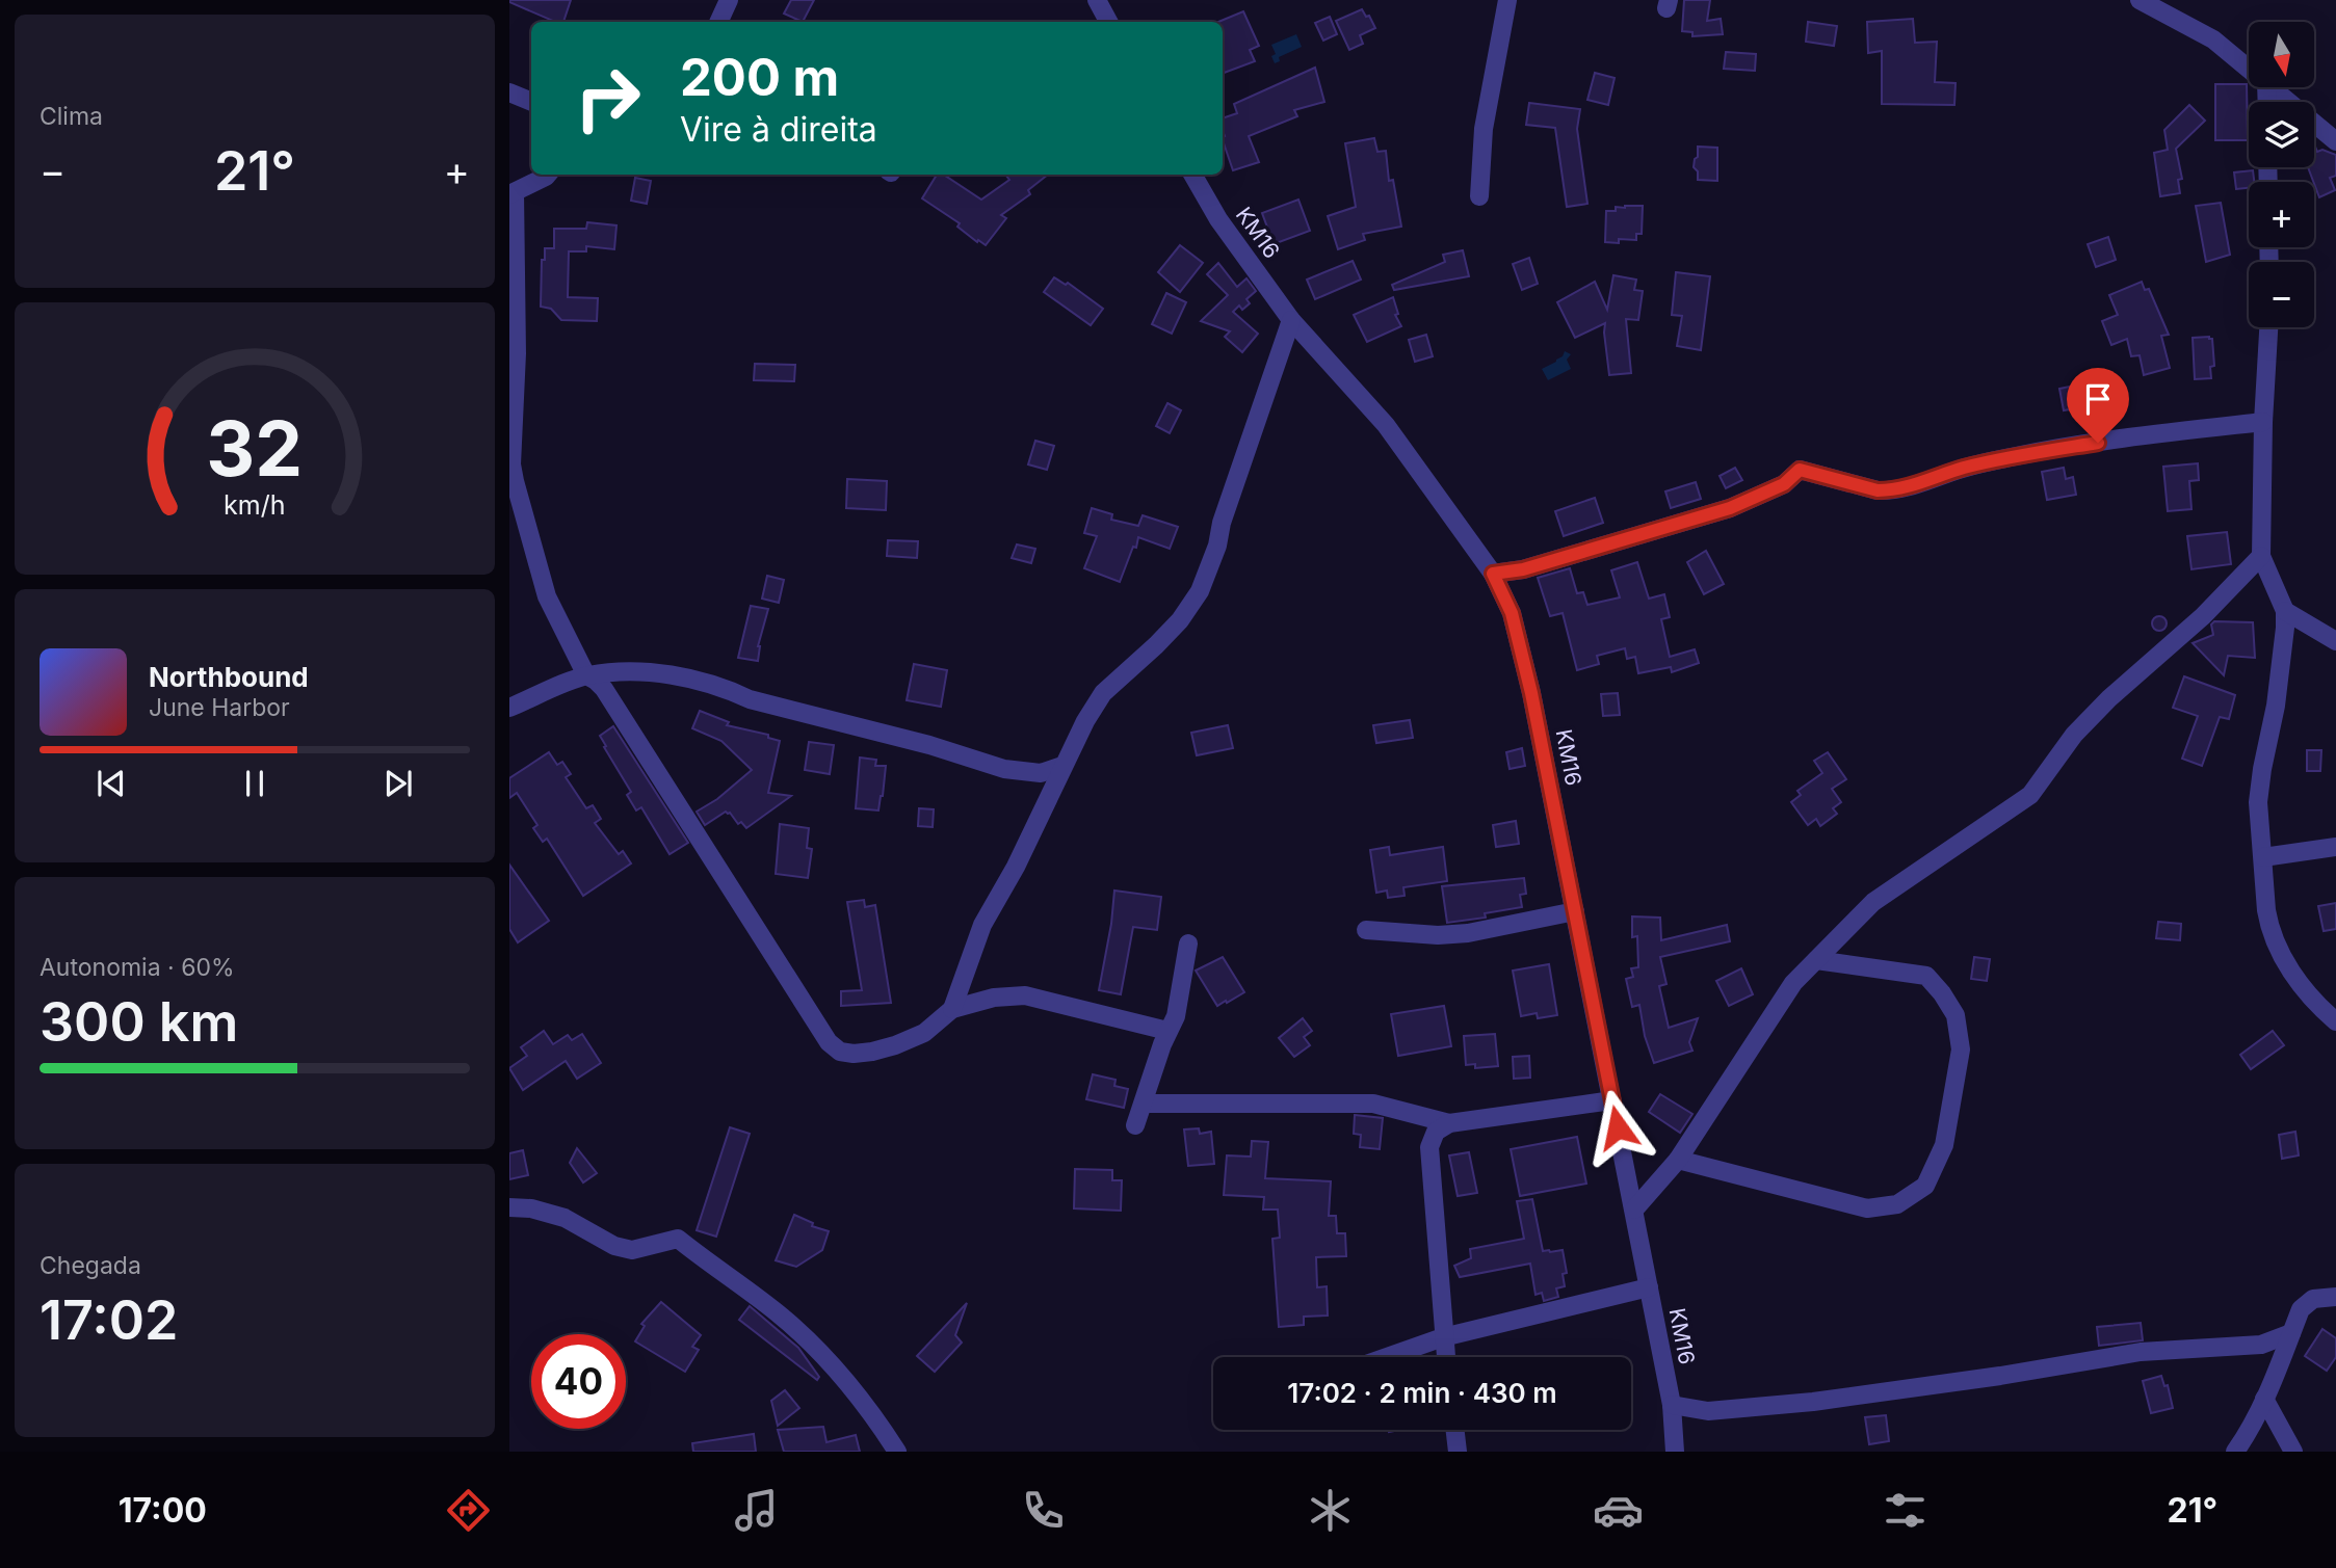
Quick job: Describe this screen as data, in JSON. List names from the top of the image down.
{
  "streets": {
    "street": ["KM16"]
  },
  "north": "bottom",
  "page": {
    "tile": [
      "Clima",
      ["Autonomia · 60%", "300 km"],
      ["Chegada", "17:02"]
    ],
    "map_buttons": ["+", "−"],
    "turn": ["200 m", "Vire à direita"],
    "heat": ["−", "21°", "+"],
    "song": ["Northbound", "June Harbor"],
    "limit": "40",
    "trip": "17:02 · 2 min · 430 m",
    "tabs": ["17:00", "21°"],
    "gauge": ["32", "km/h"]
  }
}
